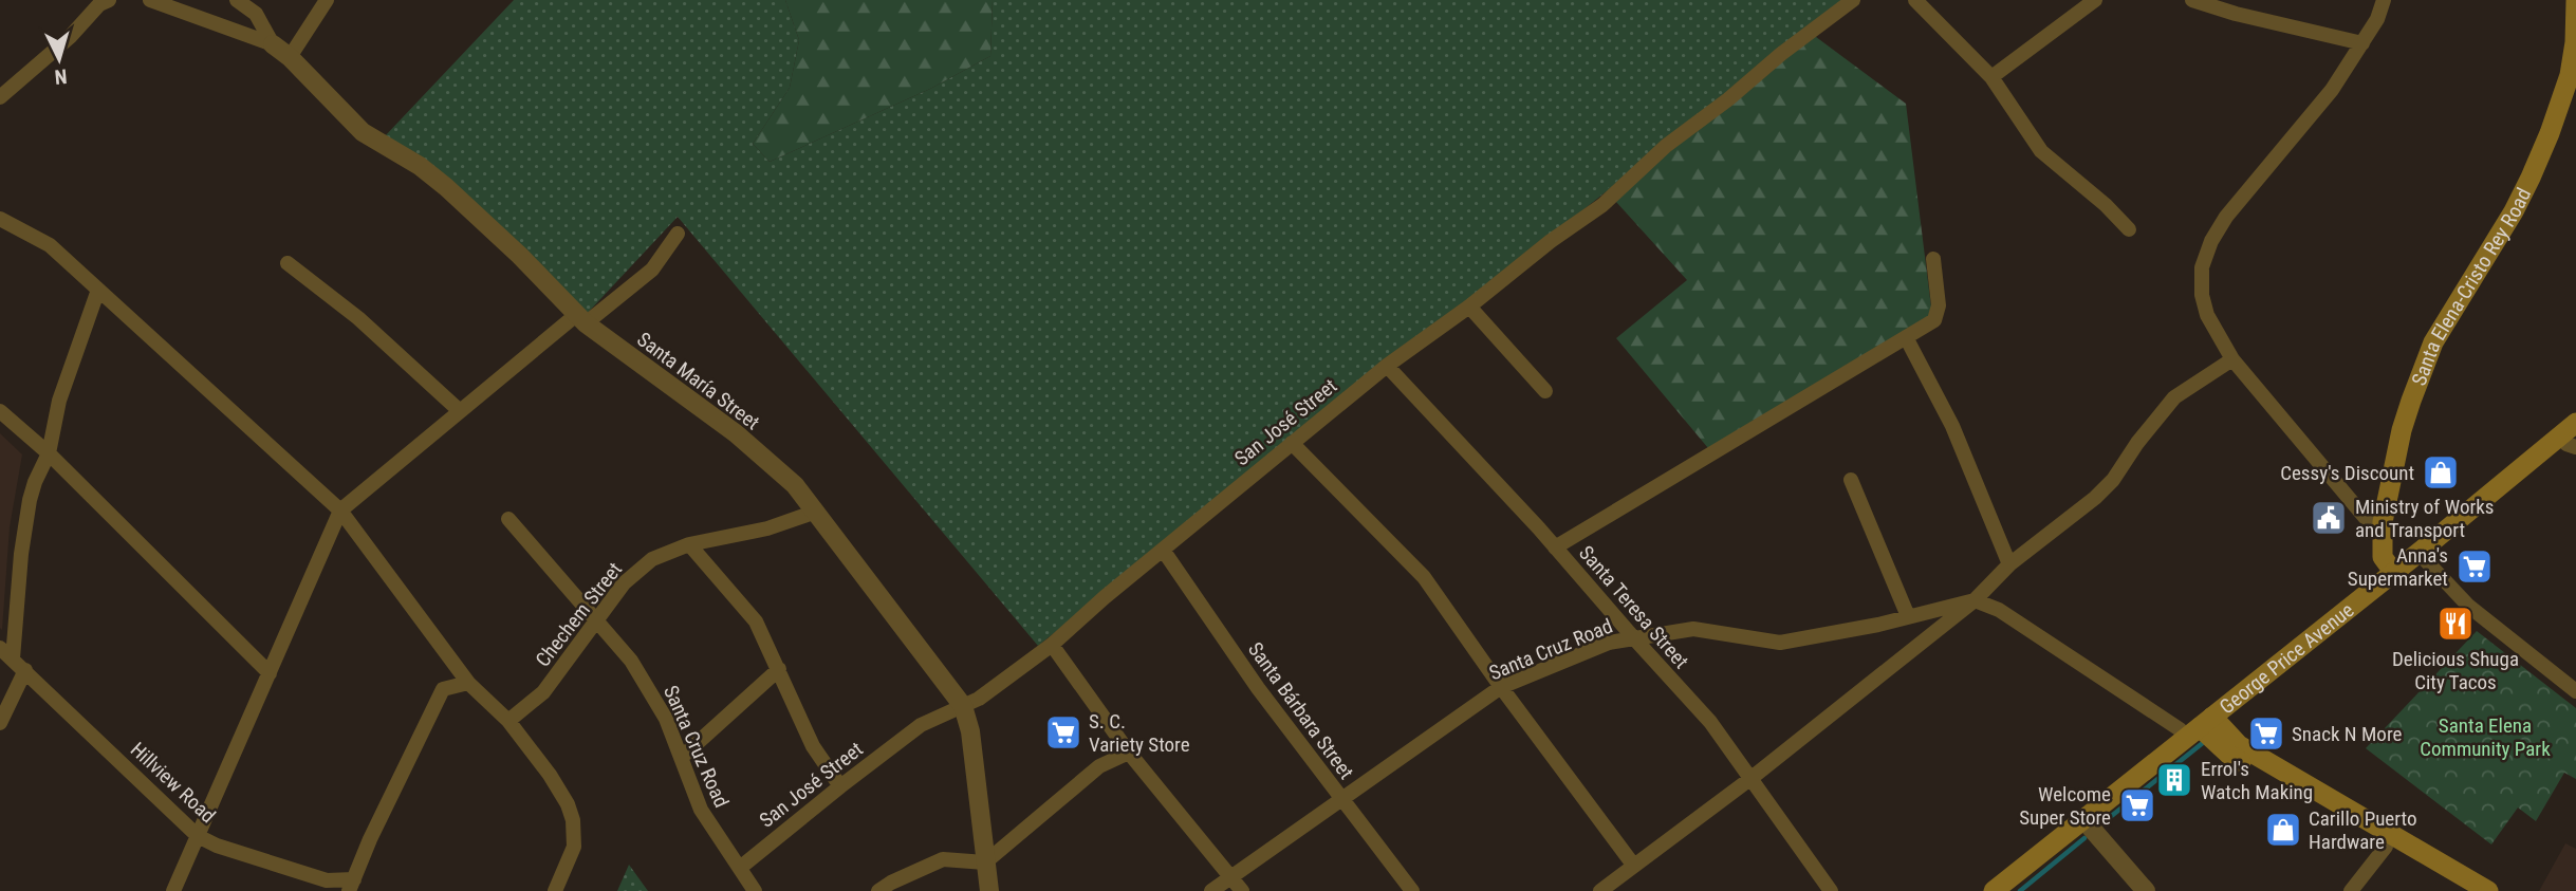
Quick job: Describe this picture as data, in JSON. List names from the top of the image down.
{
  "streets": {
    "main road": ["Santa Elena-Cristo Rey Road", "George Price Avenue"],
    "street": [
      "Santa María Street",
      "San José Street",
      "Santa Teresa Street",
      "Chechem Street",
      "Santa Cruz Road",
      "Santa Bárbara Street",
      "Hillview Road"
    ]
  },
  "crossings": [
    ["Santa Elena-Cristo Rey Road", "George Price Avenue"],
    ["Santa María Street", "San José Street"],
    ["Santa María Street", "Chechem Street"],
    ["San José Street", "Santa Teresa Street"],
    ["San José Street", "Santa Cruz Road"],
    ["San José Street", "Santa Bárbara Street"],
    ["Santa Teresa Street", "Santa Cruz Road"],
    ["Chechem Street", "Santa Cruz Road"],
    ["Santa Cruz Road", "Santa Bárbara Street"]
  ],
  "parks": ["Santa Elena Community Park"],
  "places": {
    "shop": ["Cessy's Discount", "Carillo Puerto Hardware"],
    "public building": ["Ministry of Works and Transport"],
    "supermarket": [
      "Anna's Supermarket",
      "S. C. Variety Store",
      "Snack N More",
      "Welcome Super Store"
    ],
    "restaurant": ["Delicious Shuga City Tacos"],
    "building": ["Errol's Watch Making"]
  },
  "north": "bottom"
}
